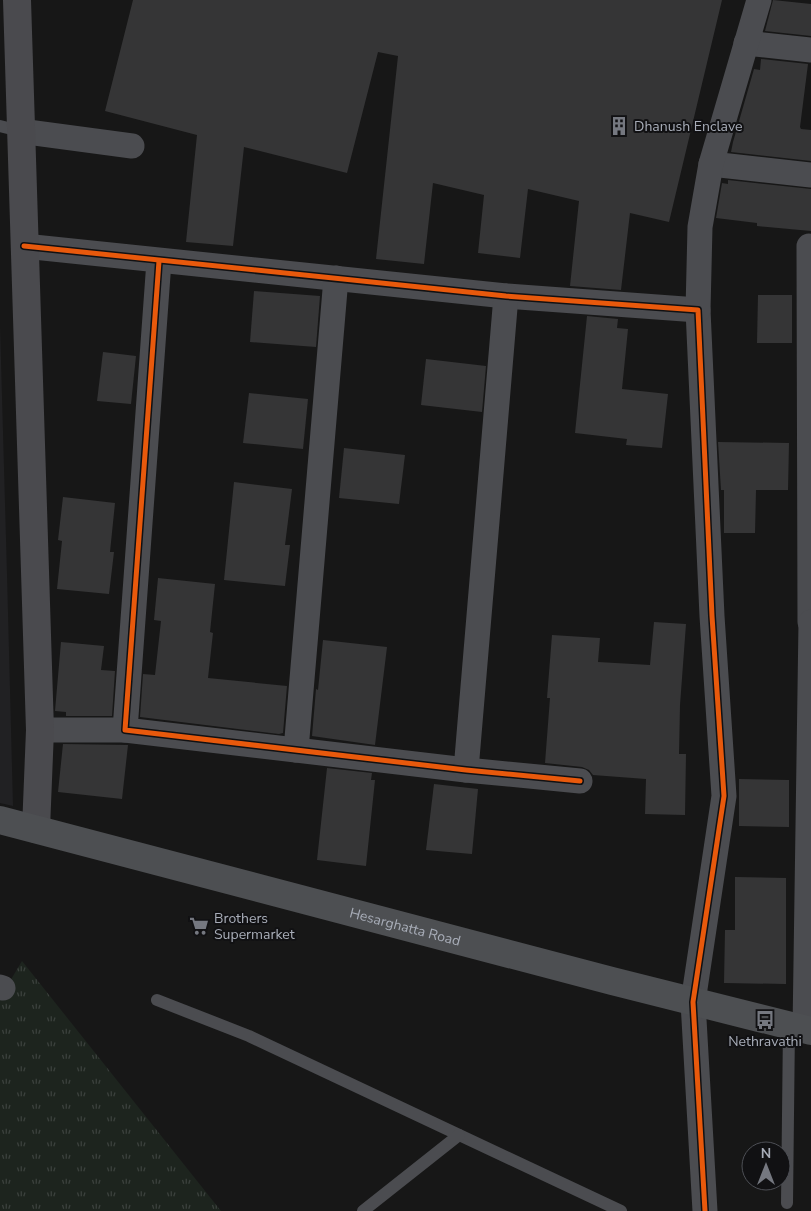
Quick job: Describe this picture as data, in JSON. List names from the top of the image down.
{
  "streets": {
    "main road": ["Hesarghatta Road"]
  },
  "places": {
    "building": ["Dhanush Enclave"],
    "supermarket": ["Brothers Supermarket"],
    "bus stop": ["Nethravathi"]
  },
  "north": "top"
}
